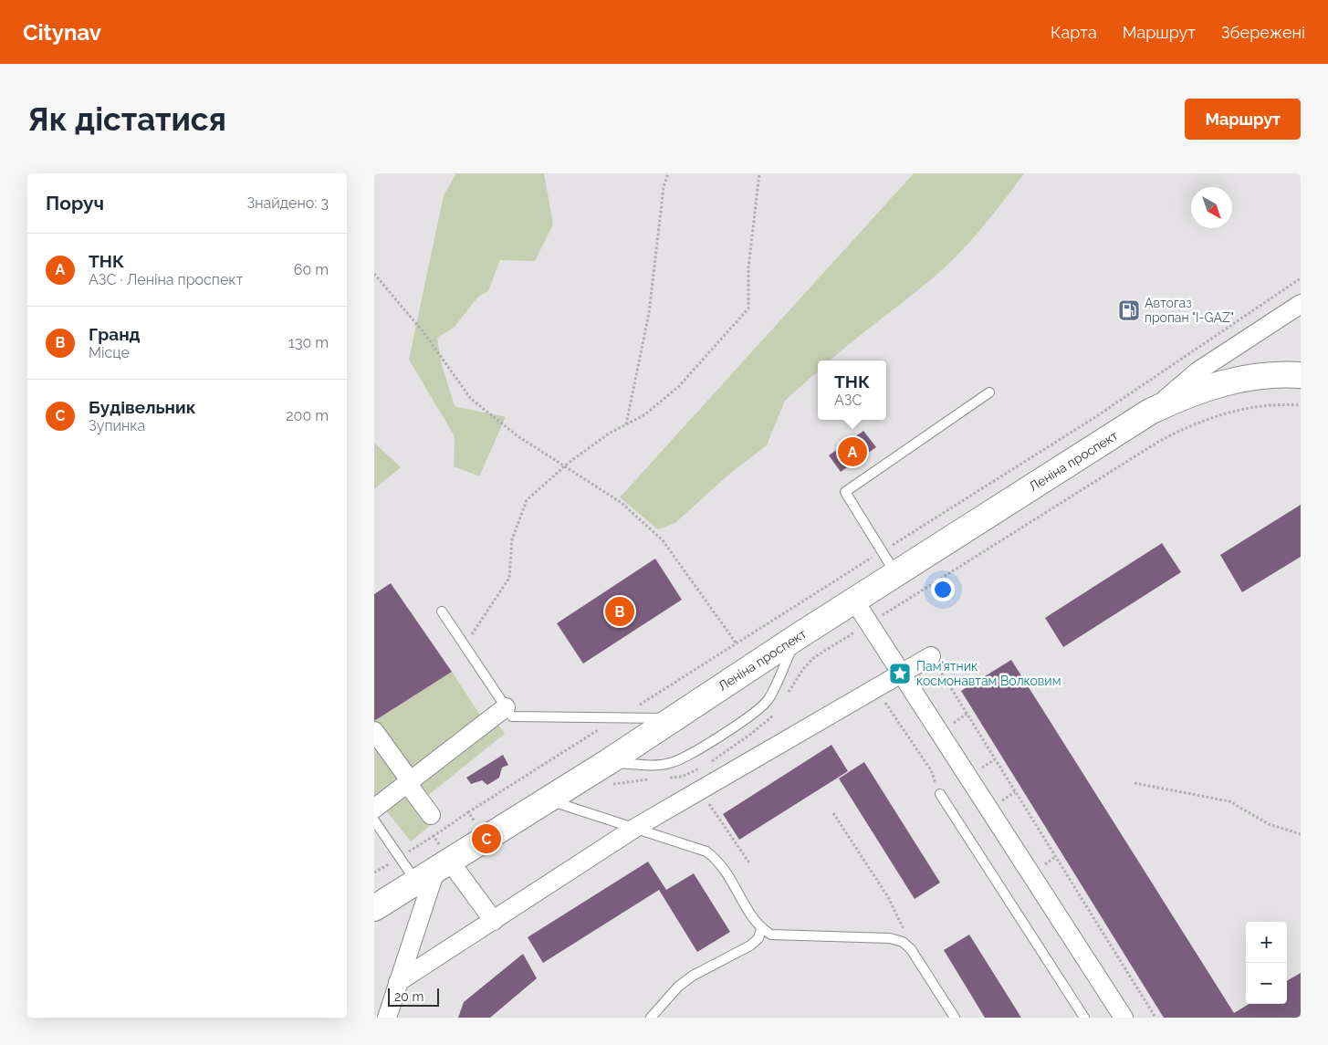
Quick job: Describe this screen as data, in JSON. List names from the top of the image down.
{
  "streets": {
    "main road": ["Леніна проспект"]
  },
  "places": {
    "fuel station": ["Автогаз пропан \"I-GAZ\""],
    "place": ["Пам'ятник космонавтам Волковим"]
  },
  "scale_bar": "20 m",
  "north": "bottom right",
  "page": {
    "header": "Citynav",
    "nav": ["Карта", "Маршрут", "Збережені"],
    "buttons": "Маршрут",
    "title": "Як дістатися",
    "heading": ["Поруч", "Знайдено: 3"],
    "list": [
      {
        "mark": "A",
        "name": "ТНК",
        "note": "АЗС · Леніна проспект",
        "value": "60 m"
      },
      {
        "mark": "B",
        "name": "Гранд",
        "note": "Місце",
        "value": "130 m"
      },
      {
        "mark": "C",
        "name": "Будівельник",
        "note": "Зупинка",
        "value": "200 m"
      }
    ],
    "popup": ["ТНК", "АЗС"],
    "pins": ["A", "B", "C"],
    "map_buttons": ["+", "−"],
    "scale": "20 m"
  }
}
